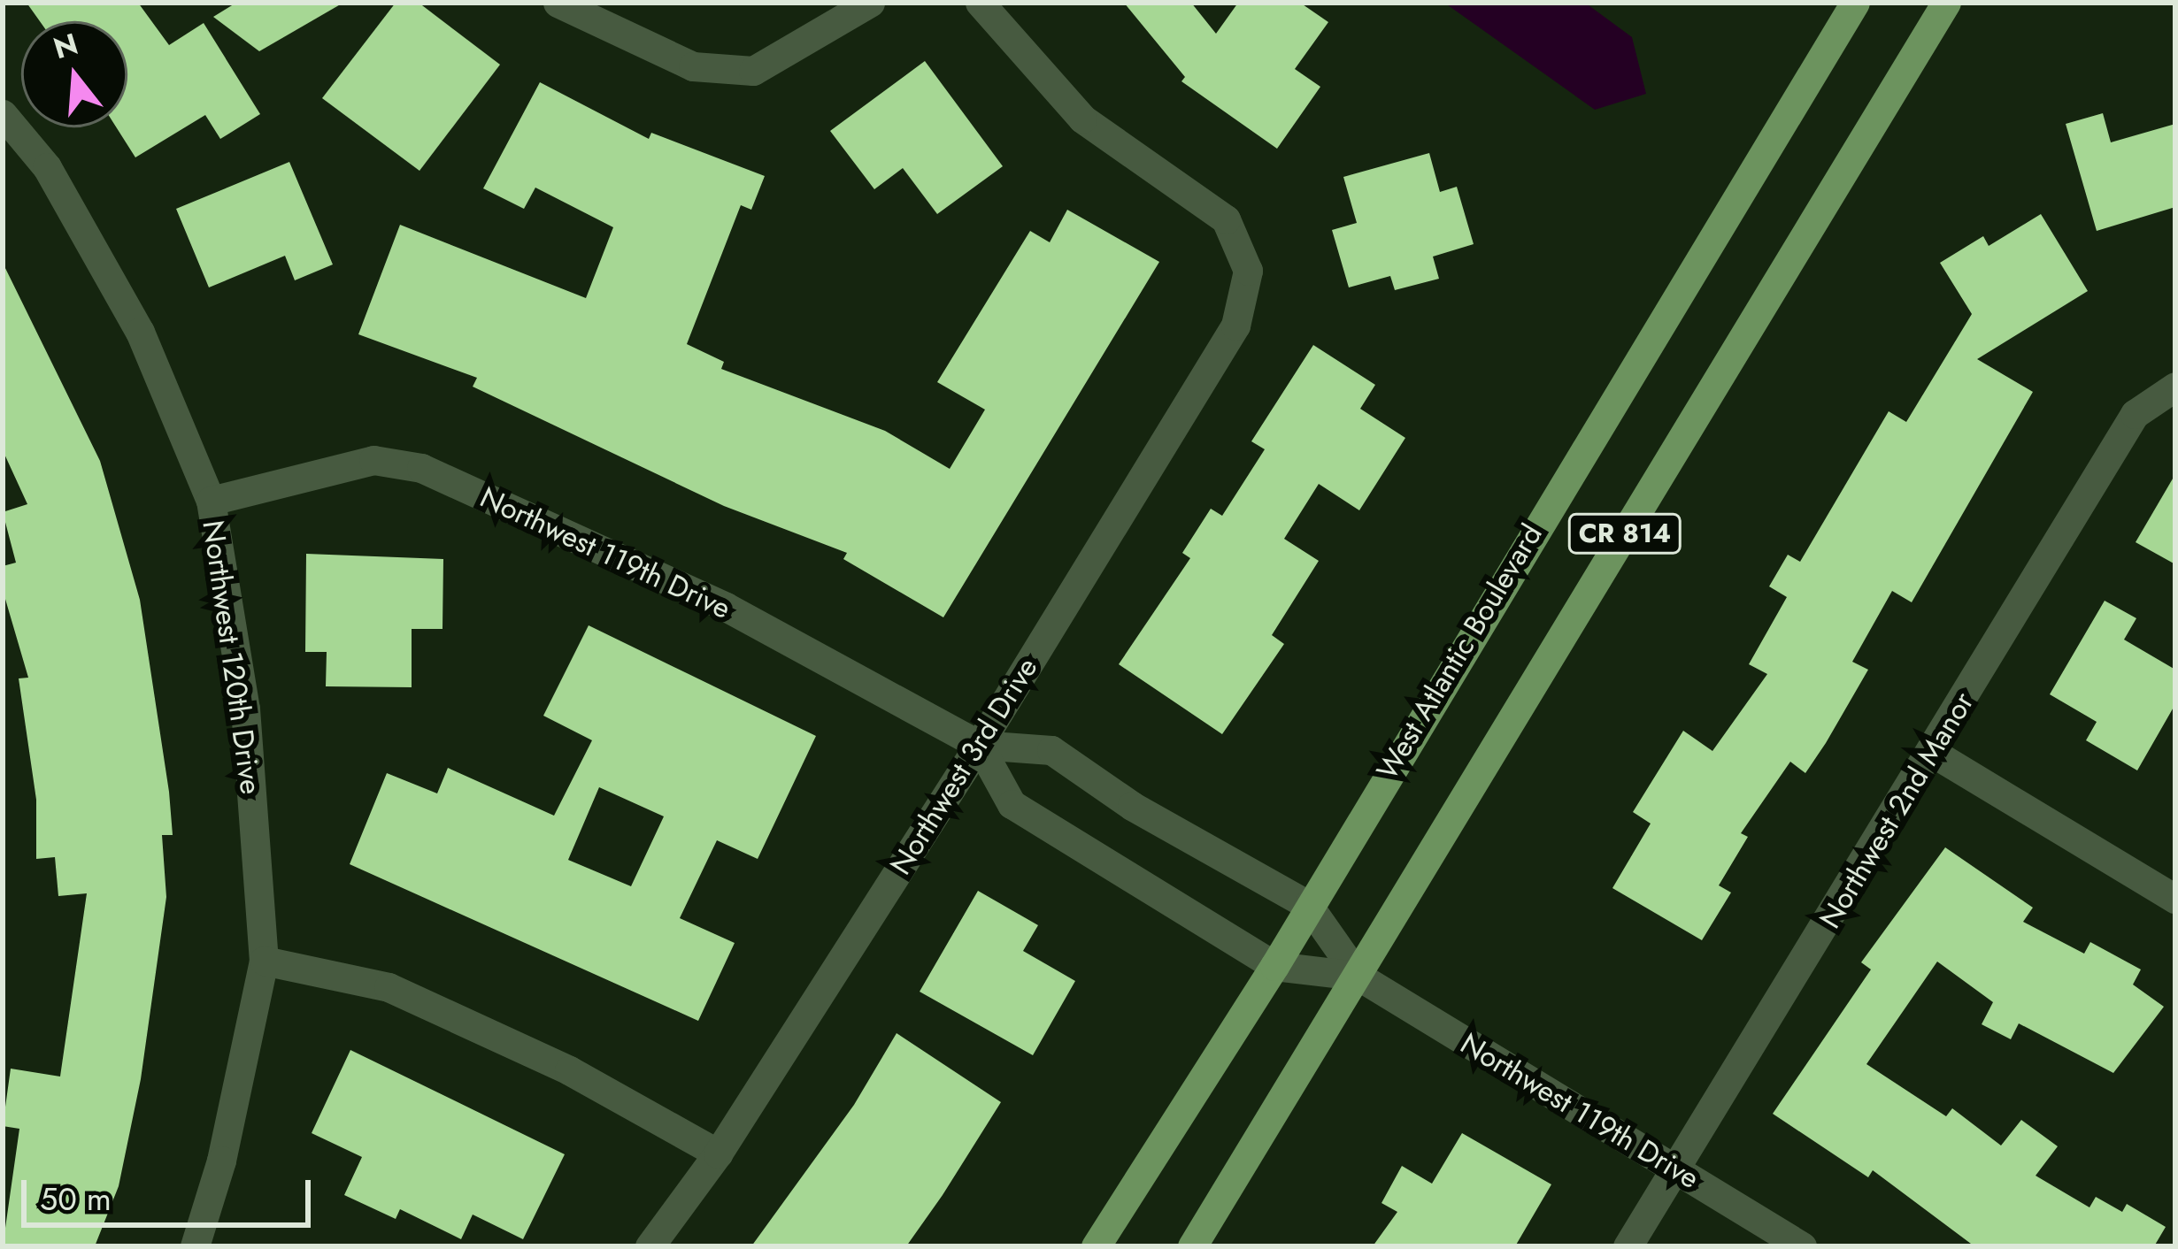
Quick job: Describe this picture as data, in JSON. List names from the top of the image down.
{
  "streets": {
    "main road": ["CR 814", "West Atlantic Boulevard"],
    "street": [
      "Northwest 119th Drive",
      "Northwest 120th Drive",
      "Northwest 3rd Drive",
      "Northwest 2nd Manor"
    ]
  },
  "crossings": [
    ["CR 814", "Northwest 119th Drive"],
    ["Northwest 119th Drive", "West Atlantic Boulevard"],
    ["Northwest 119th Drive", "Northwest 120th Drive"],
    ["Northwest 119th Drive", "Northwest 3rd Drive"],
    ["Northwest 119th Drive", "Northwest 2nd Manor"]
  ],
  "scale_bar": "50 m",
  "north": "top"
}
